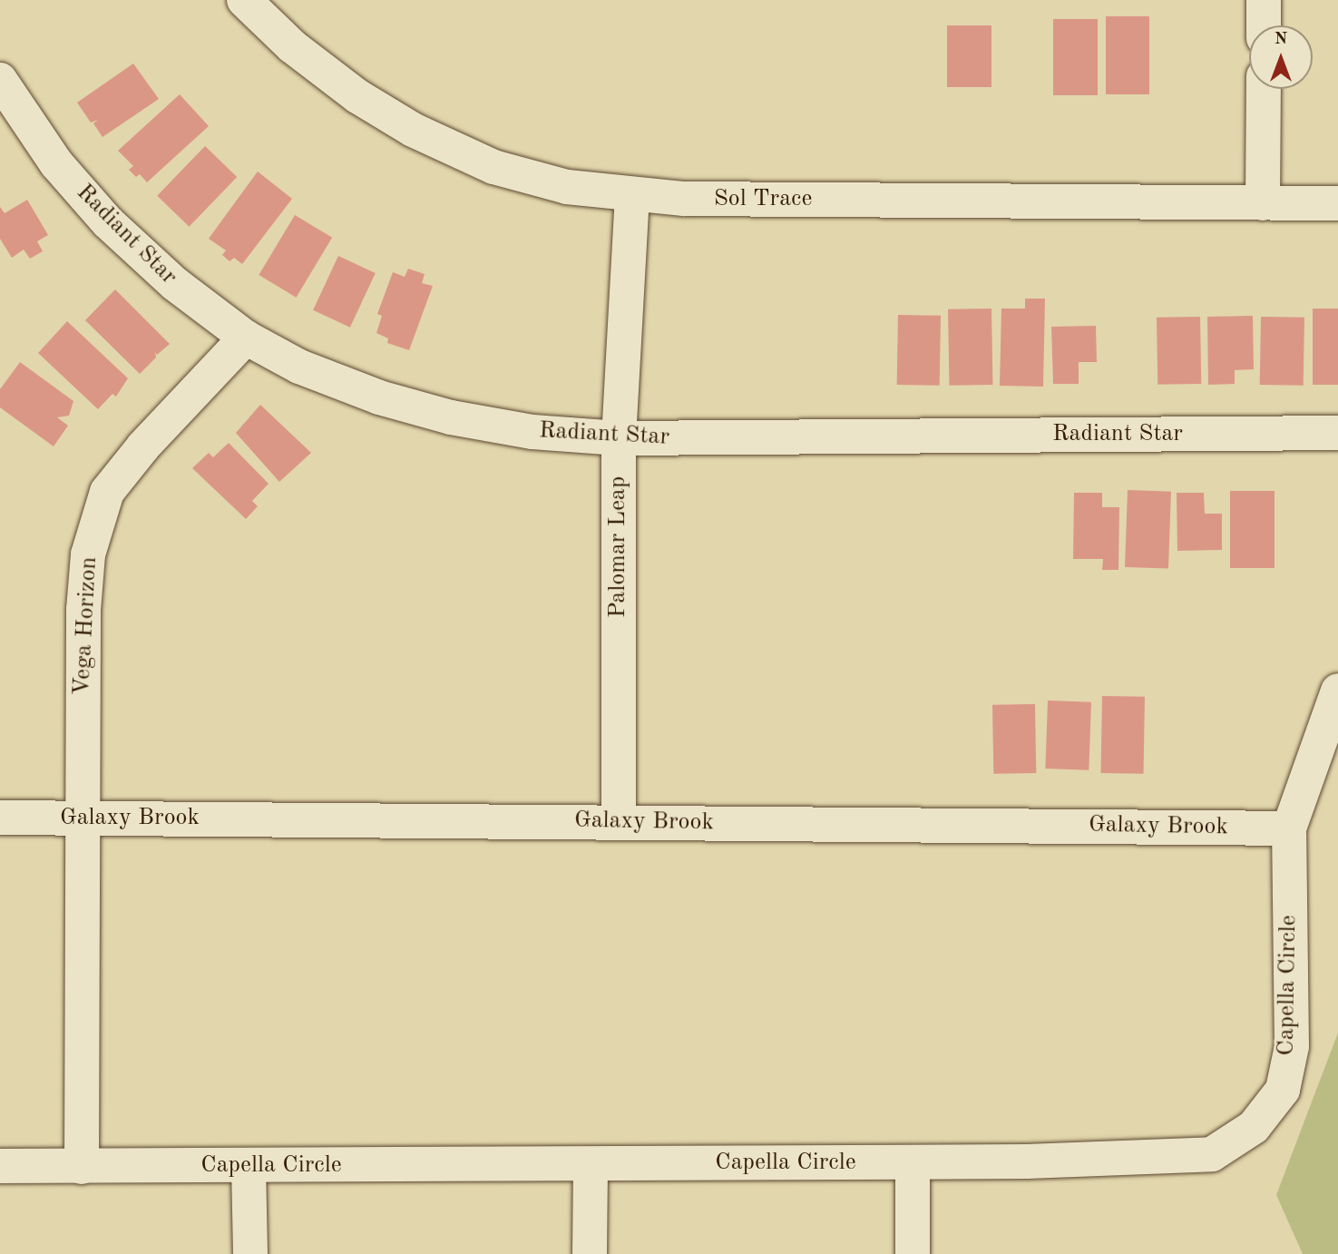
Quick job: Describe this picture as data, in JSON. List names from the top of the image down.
{
  "streets": {
    "street": [
      "Sol Trace",
      "Radiant Star",
      "Palomar Leap",
      "Vega Horizon",
      "Galaxy Brook",
      "Capella Circle"
    ]
  },
  "crossings": [
    ["Sol Trace", "Palomar Leap"],
    ["Radiant Star", "Palomar Leap"],
    ["Radiant Star", "Vega Horizon"],
    ["Palomar Leap", "Galaxy Brook"],
    ["Vega Horizon", "Galaxy Brook"],
    ["Vega Horizon", "Capella Circle"],
    ["Galaxy Brook", "Capella Circle"]
  ],
  "north": "top"
}
